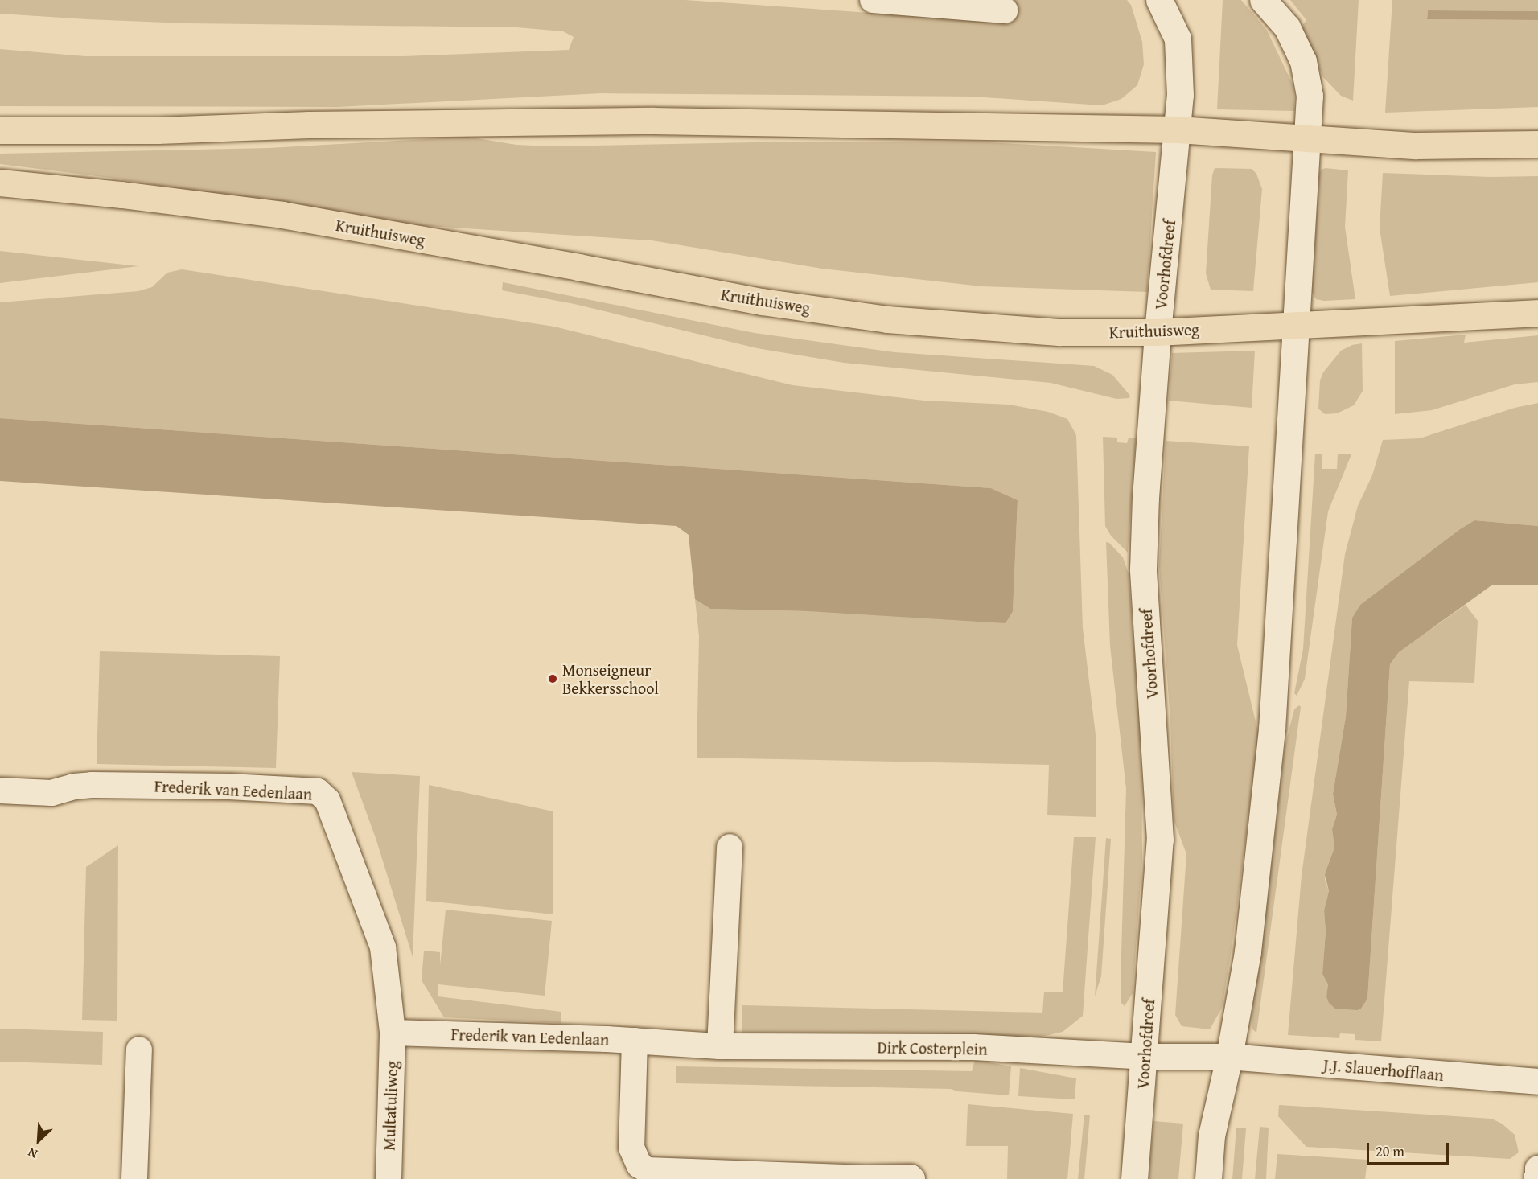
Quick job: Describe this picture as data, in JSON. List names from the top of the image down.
{
  "streets": {
    "main road": ["Kruithuisweg"],
    "street": [
      "Voorhofdreef",
      "Frederik van Eedenlaan",
      "Dirk Costerplein",
      "J.J. Slauerhofflaan",
      "Multatuliweg"
    ]
  },
  "crossings": [
    ["Kruithuisweg", "Voorhofdreef"],
    ["Voorhofdreef", "Dirk Costerplein"],
    ["Frederik van Eedenlaan", "Dirk Costerplein"],
    ["Frederik van Eedenlaan", "Multatuliweg"],
    ["Dirk Costerplein", "J.J. Slauerhofflaan"]
  ],
  "places": ["Monseigneur Bekkersschool"],
  "scale_bar": "20 m",
  "north": "bottom left"
}
